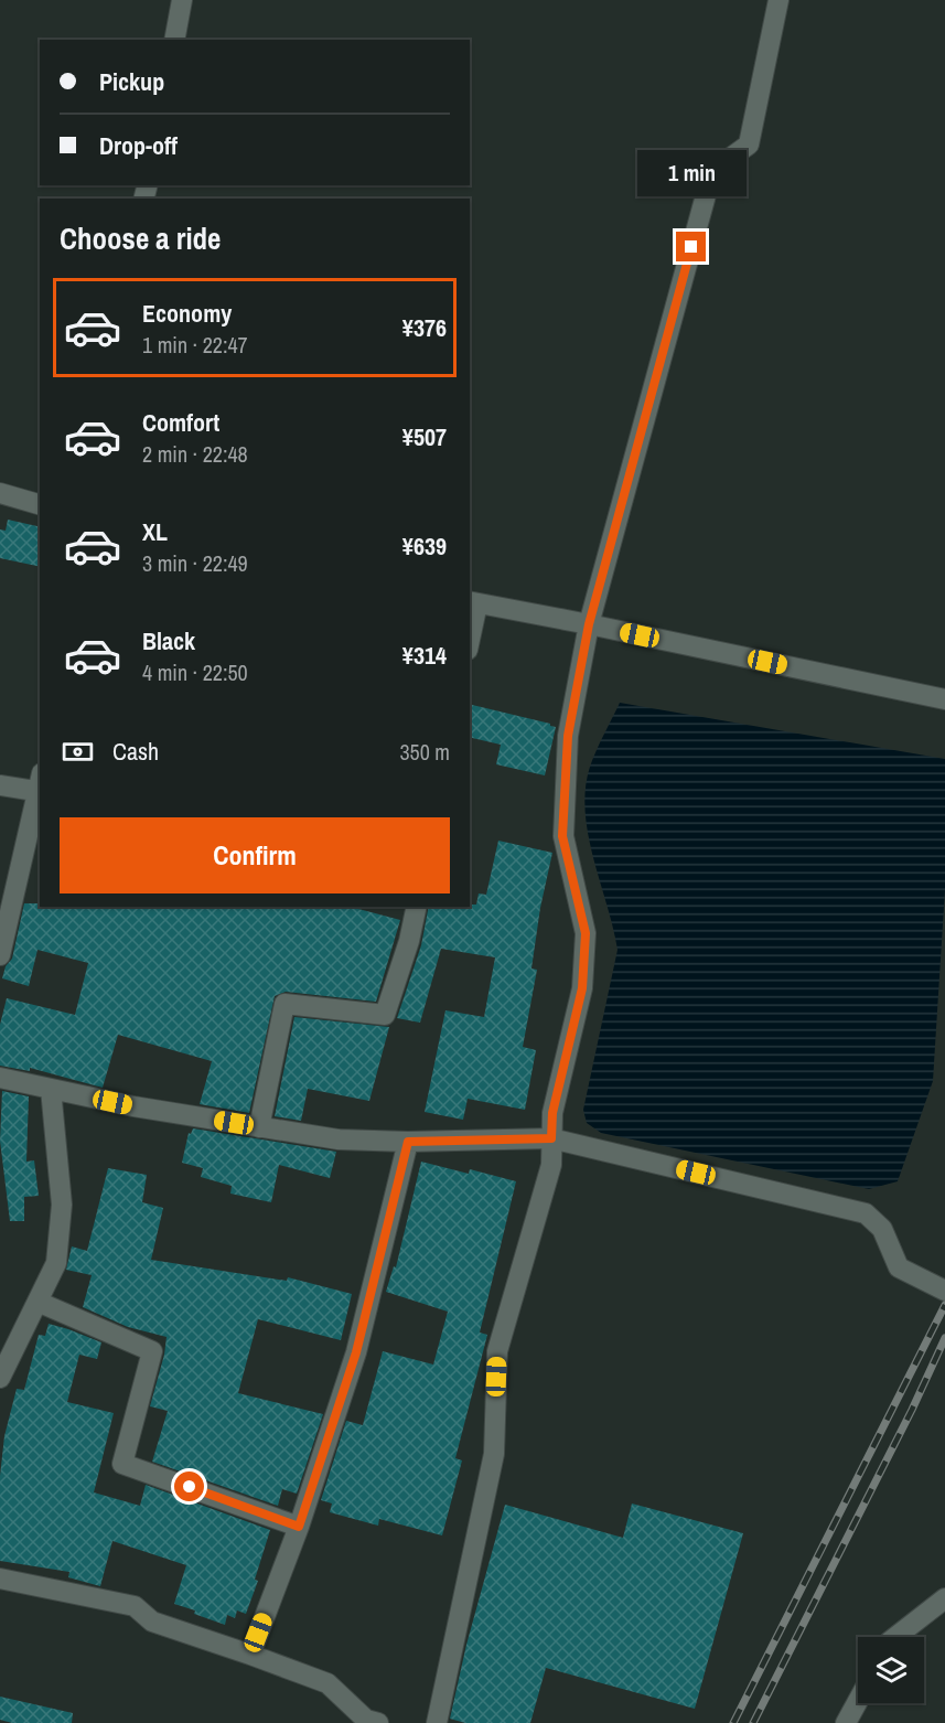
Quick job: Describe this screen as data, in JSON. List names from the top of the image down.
{
  "page": {
    "banner": ["Pickup", "Drop-off"],
    "bubble": "1 min",
    "heading": "Choose a ride",
    "list": [
      {
        "name": "Economy",
        "note": "1 min · 22:47",
        "value": "¥376"
      },
      {
        "name": "Comfort",
        "note": "2 min · 22:48",
        "value": "¥507"
      },
      {
        "name": "XL",
        "note": "3 min · 22:49",
        "value": "¥639"
      },
      {
        "name": "Black",
        "note": "4 min · 22:50",
        "value": "¥314"
      }
    ],
    "pay": ["Cash", "350 m"],
    "buttons": "Confirm"
  }
}
